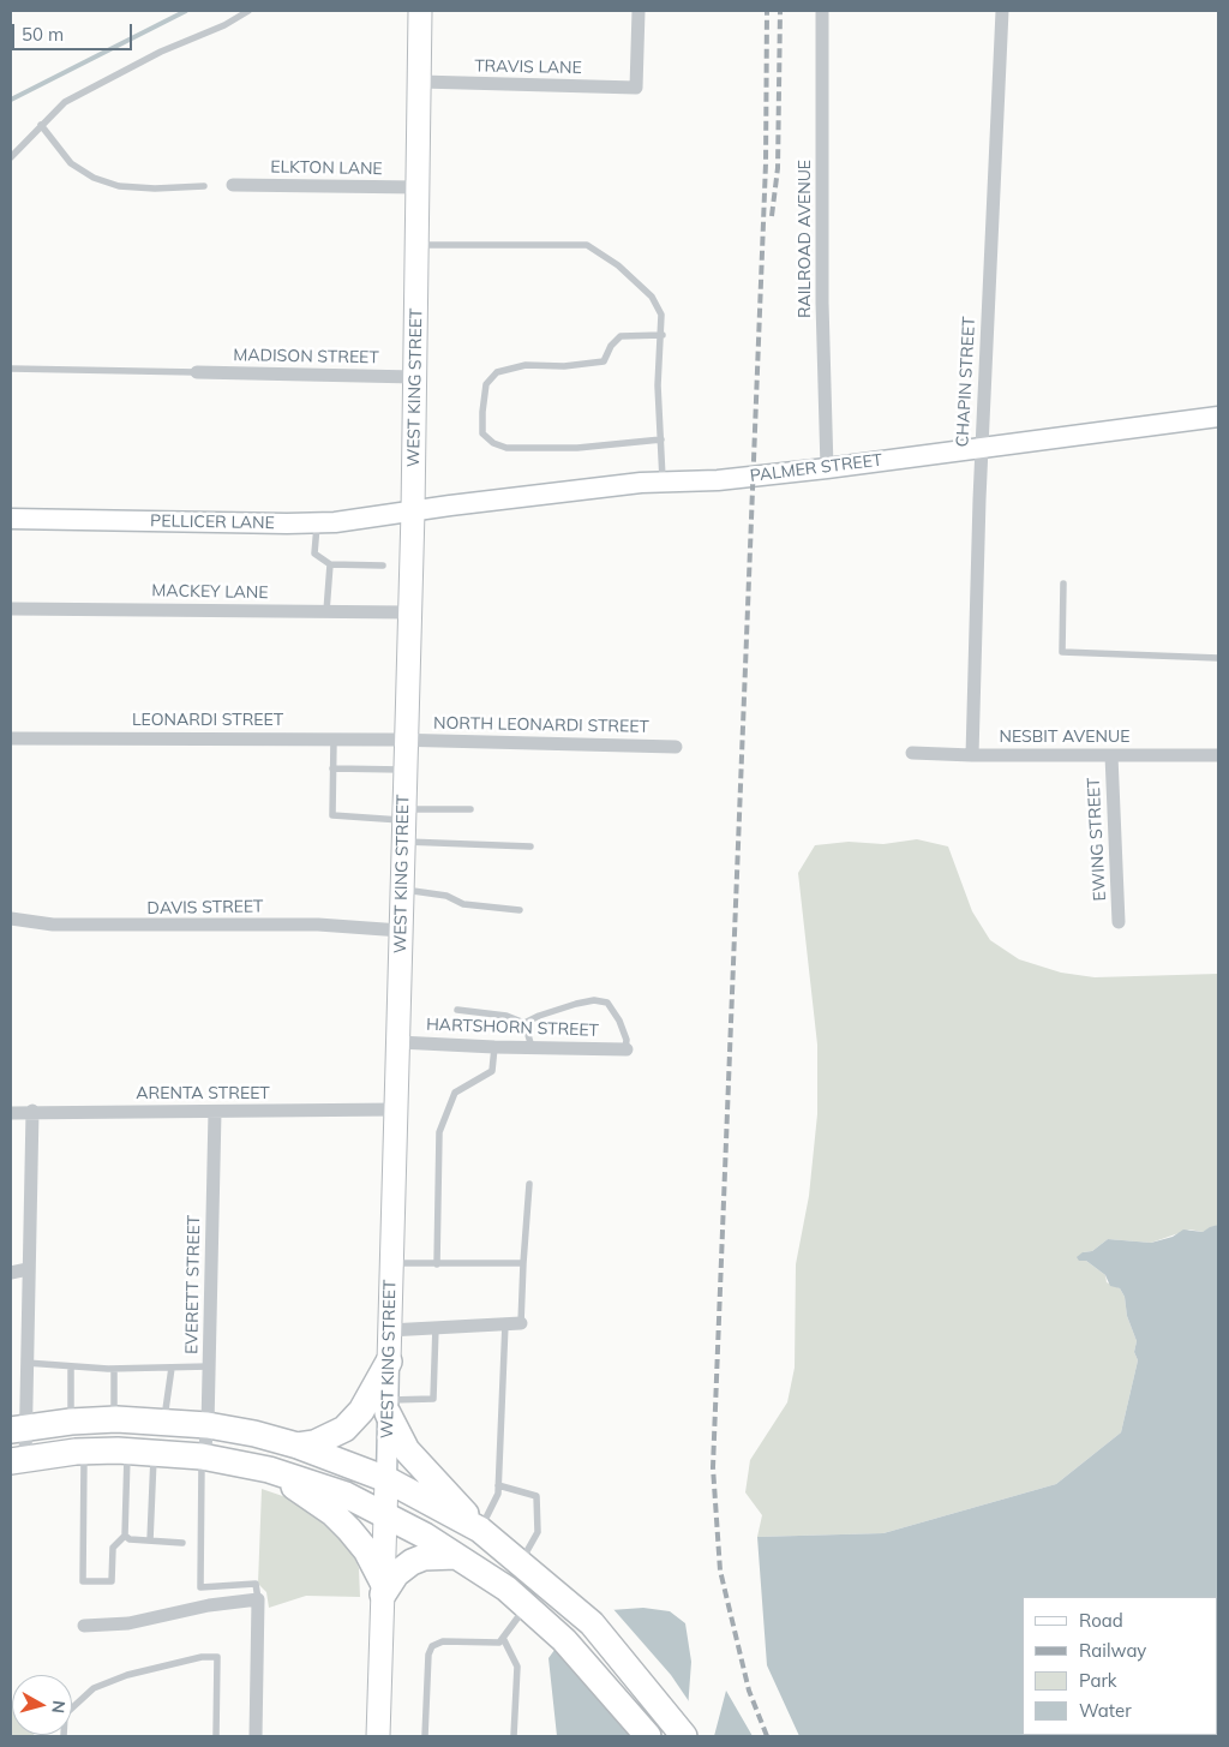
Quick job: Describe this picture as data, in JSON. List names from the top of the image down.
{
  "streets": {
    "main road": ["WEST KING STREET"],
    "street": [
      "TRAVIS LANE",
      "ELKTON LANE",
      "RAILROAD AVENUE",
      "MADISON STREET",
      "CHAPIN STREET",
      "PALMER STREET",
      "PELLICER LANE",
      "MACKEY LANE",
      "LEONARDI STREET",
      "NORTH LEONARDI STREET",
      "NESBIT AVENUE",
      "EWING STREET",
      "DAVIS STREET",
      "HARTSHORN STREET",
      "ARENTA STREET",
      "EVERETT STREET"
    ]
  },
  "crossings": [
    ["TRAVIS LANE", "WEST KING STREET"],
    ["ELKTON LANE", "WEST KING STREET"],
    ["RAILROAD AVENUE", "PALMER STREET"],
    ["MADISON STREET", "WEST KING STREET"],
    ["CHAPIN STREET", "PALMER STREET"],
    ["CHAPIN STREET", "NESBIT AVENUE"],
    ["WEST KING STREET", "PALMER STREET"],
    ["WEST KING STREET", "PELLICER LANE"],
    ["WEST KING STREET", "MACKEY LANE"],
    ["WEST KING STREET", "LEONARDI STREET"],
    ["WEST KING STREET", "NORTH LEONARDI STREET"],
    ["WEST KING STREET", "DAVIS STREET"],
    ["WEST KING STREET", "HARTSHORN STREET"],
    ["WEST KING STREET", "ARENTA STREET"],
    ["PALMER STREET", "PELLICER LANE"],
    ["LEONARDI STREET", "NORTH LEONARDI STREET"],
    ["NESBIT AVENUE", "EWING STREET"],
    ["ARENTA STREET", "EVERETT STREET"]
  ],
  "legend": [
    "Road",
    "Railway",
    "Park",
    "Water"
  ],
  "scale_bar": "50 m",
  "north": "right"
}
